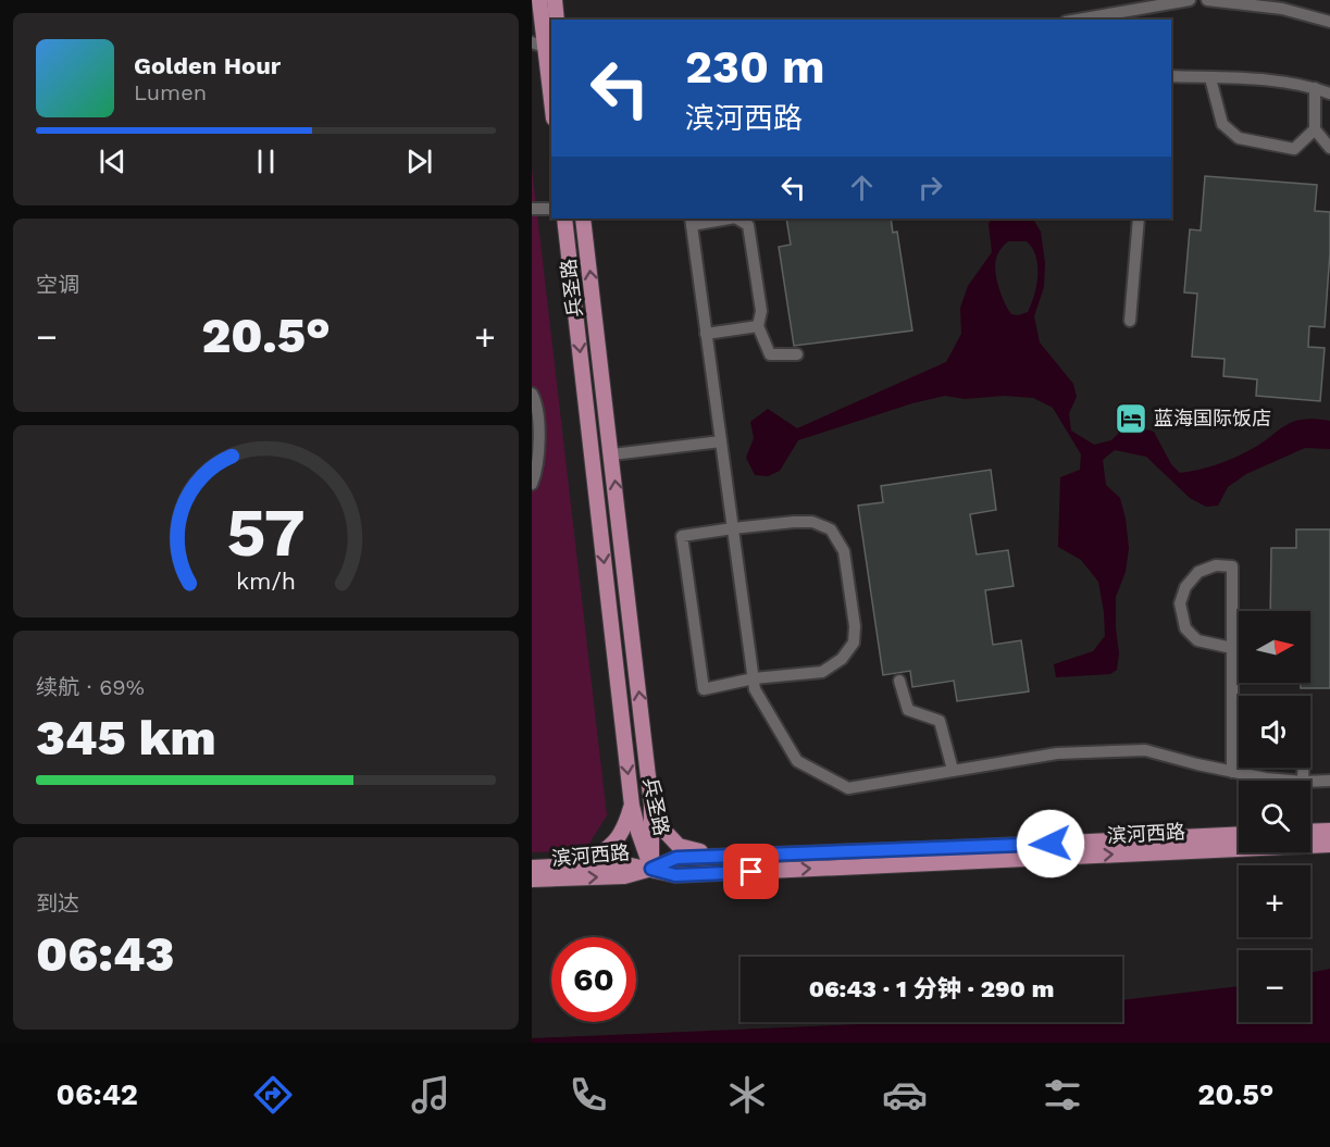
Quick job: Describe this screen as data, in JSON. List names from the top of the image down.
{
  "streets": {
    "main road": ["兵圣路", "滨河西路"]
  },
  "crossings": [
    ["兵圣路", "滨河西路"]
  ],
  "places": {
    "hotel": ["蓝海国际饭店"]
  },
  "north": "right",
  "page": {
    "turn": ["230 m", "滨河西路"],
    "song": ["Golden Hour", "Lumen"],
    "tile": [
      "空调",
      ["续航 · 69%", "345 km"],
      ["到达", "06:43"]
    ],
    "heat": ["−", "20.5°", "+"],
    "map_buttons": ["+", "−"],
    "limit": "60",
    "trip": "06:43 · 1 分钟 · 290 m",
    "tabs": ["06:42", "20.5°"],
    "gauge": ["57", "km/h"]
  }
}
